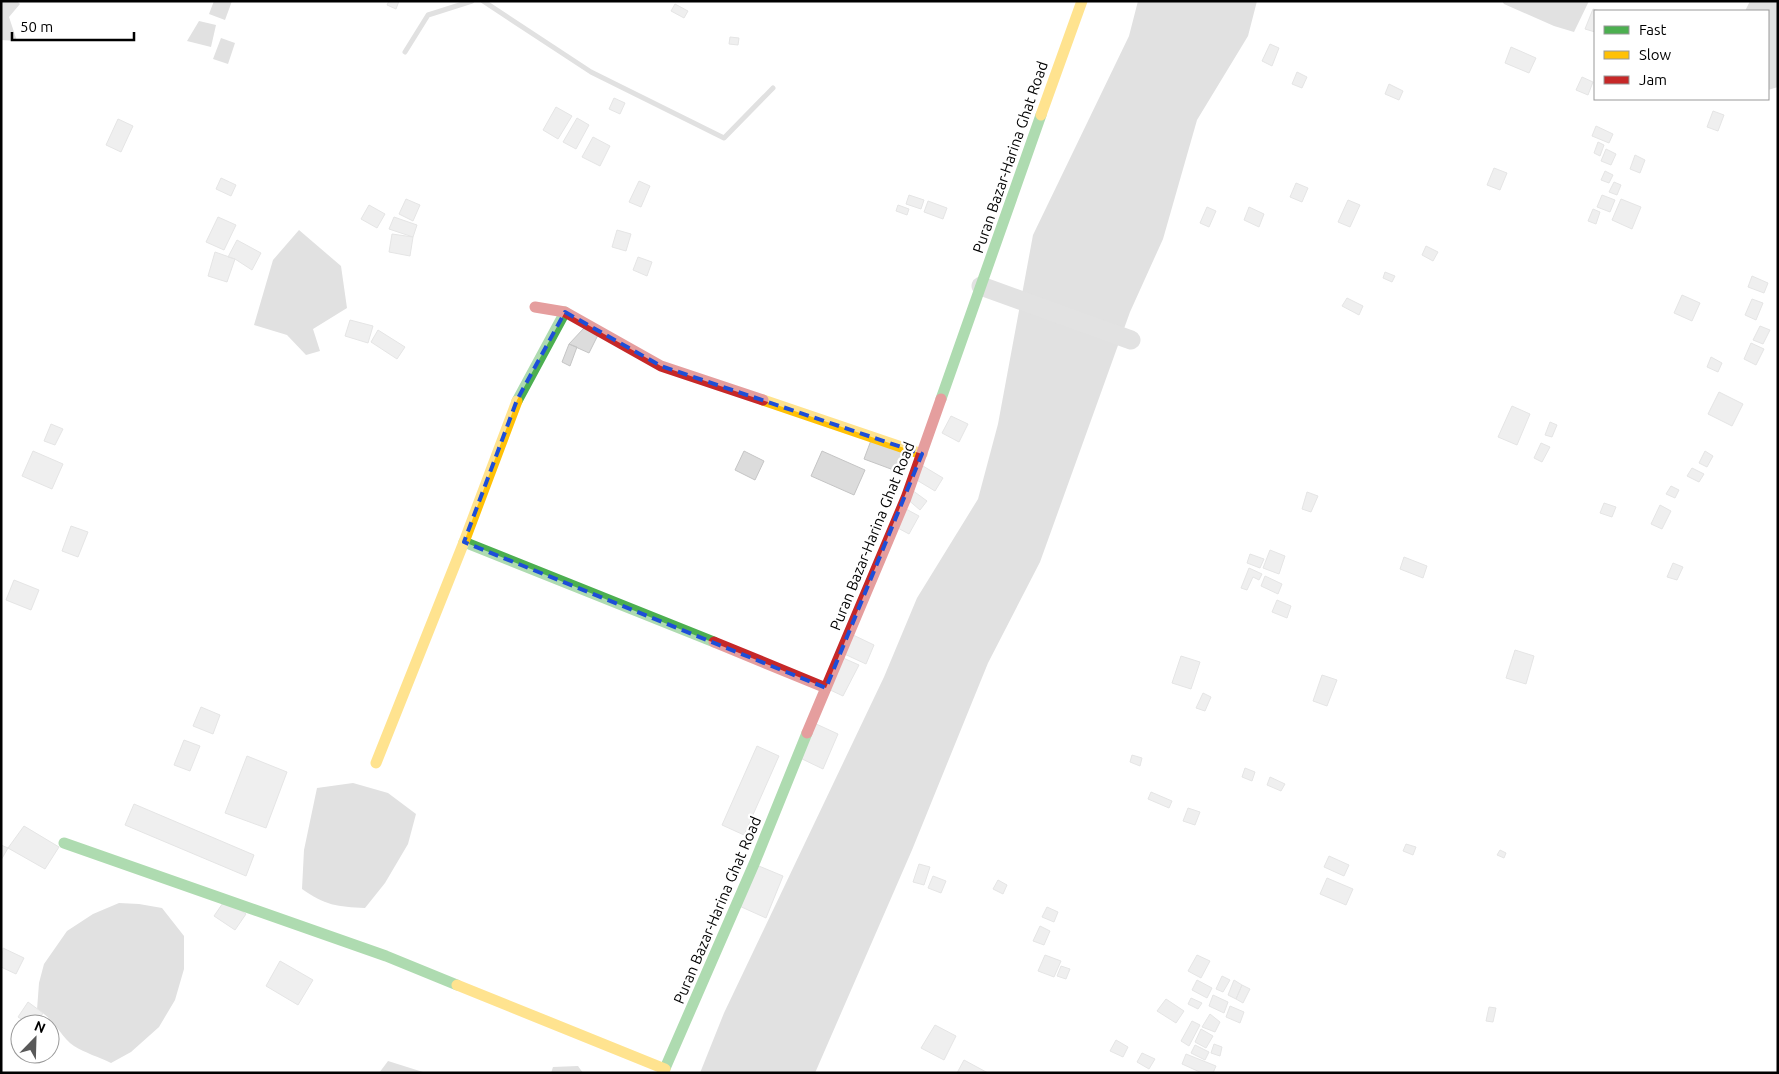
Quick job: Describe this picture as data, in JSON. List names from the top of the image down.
{
  "streets": {
    "street": ["Puran Bazar-Harina Ghat Road"]
  },
  "legend": ["Fast", "Slow", "Jam"],
  "scale_bar": "50 m",
  "north": "top right"
}
